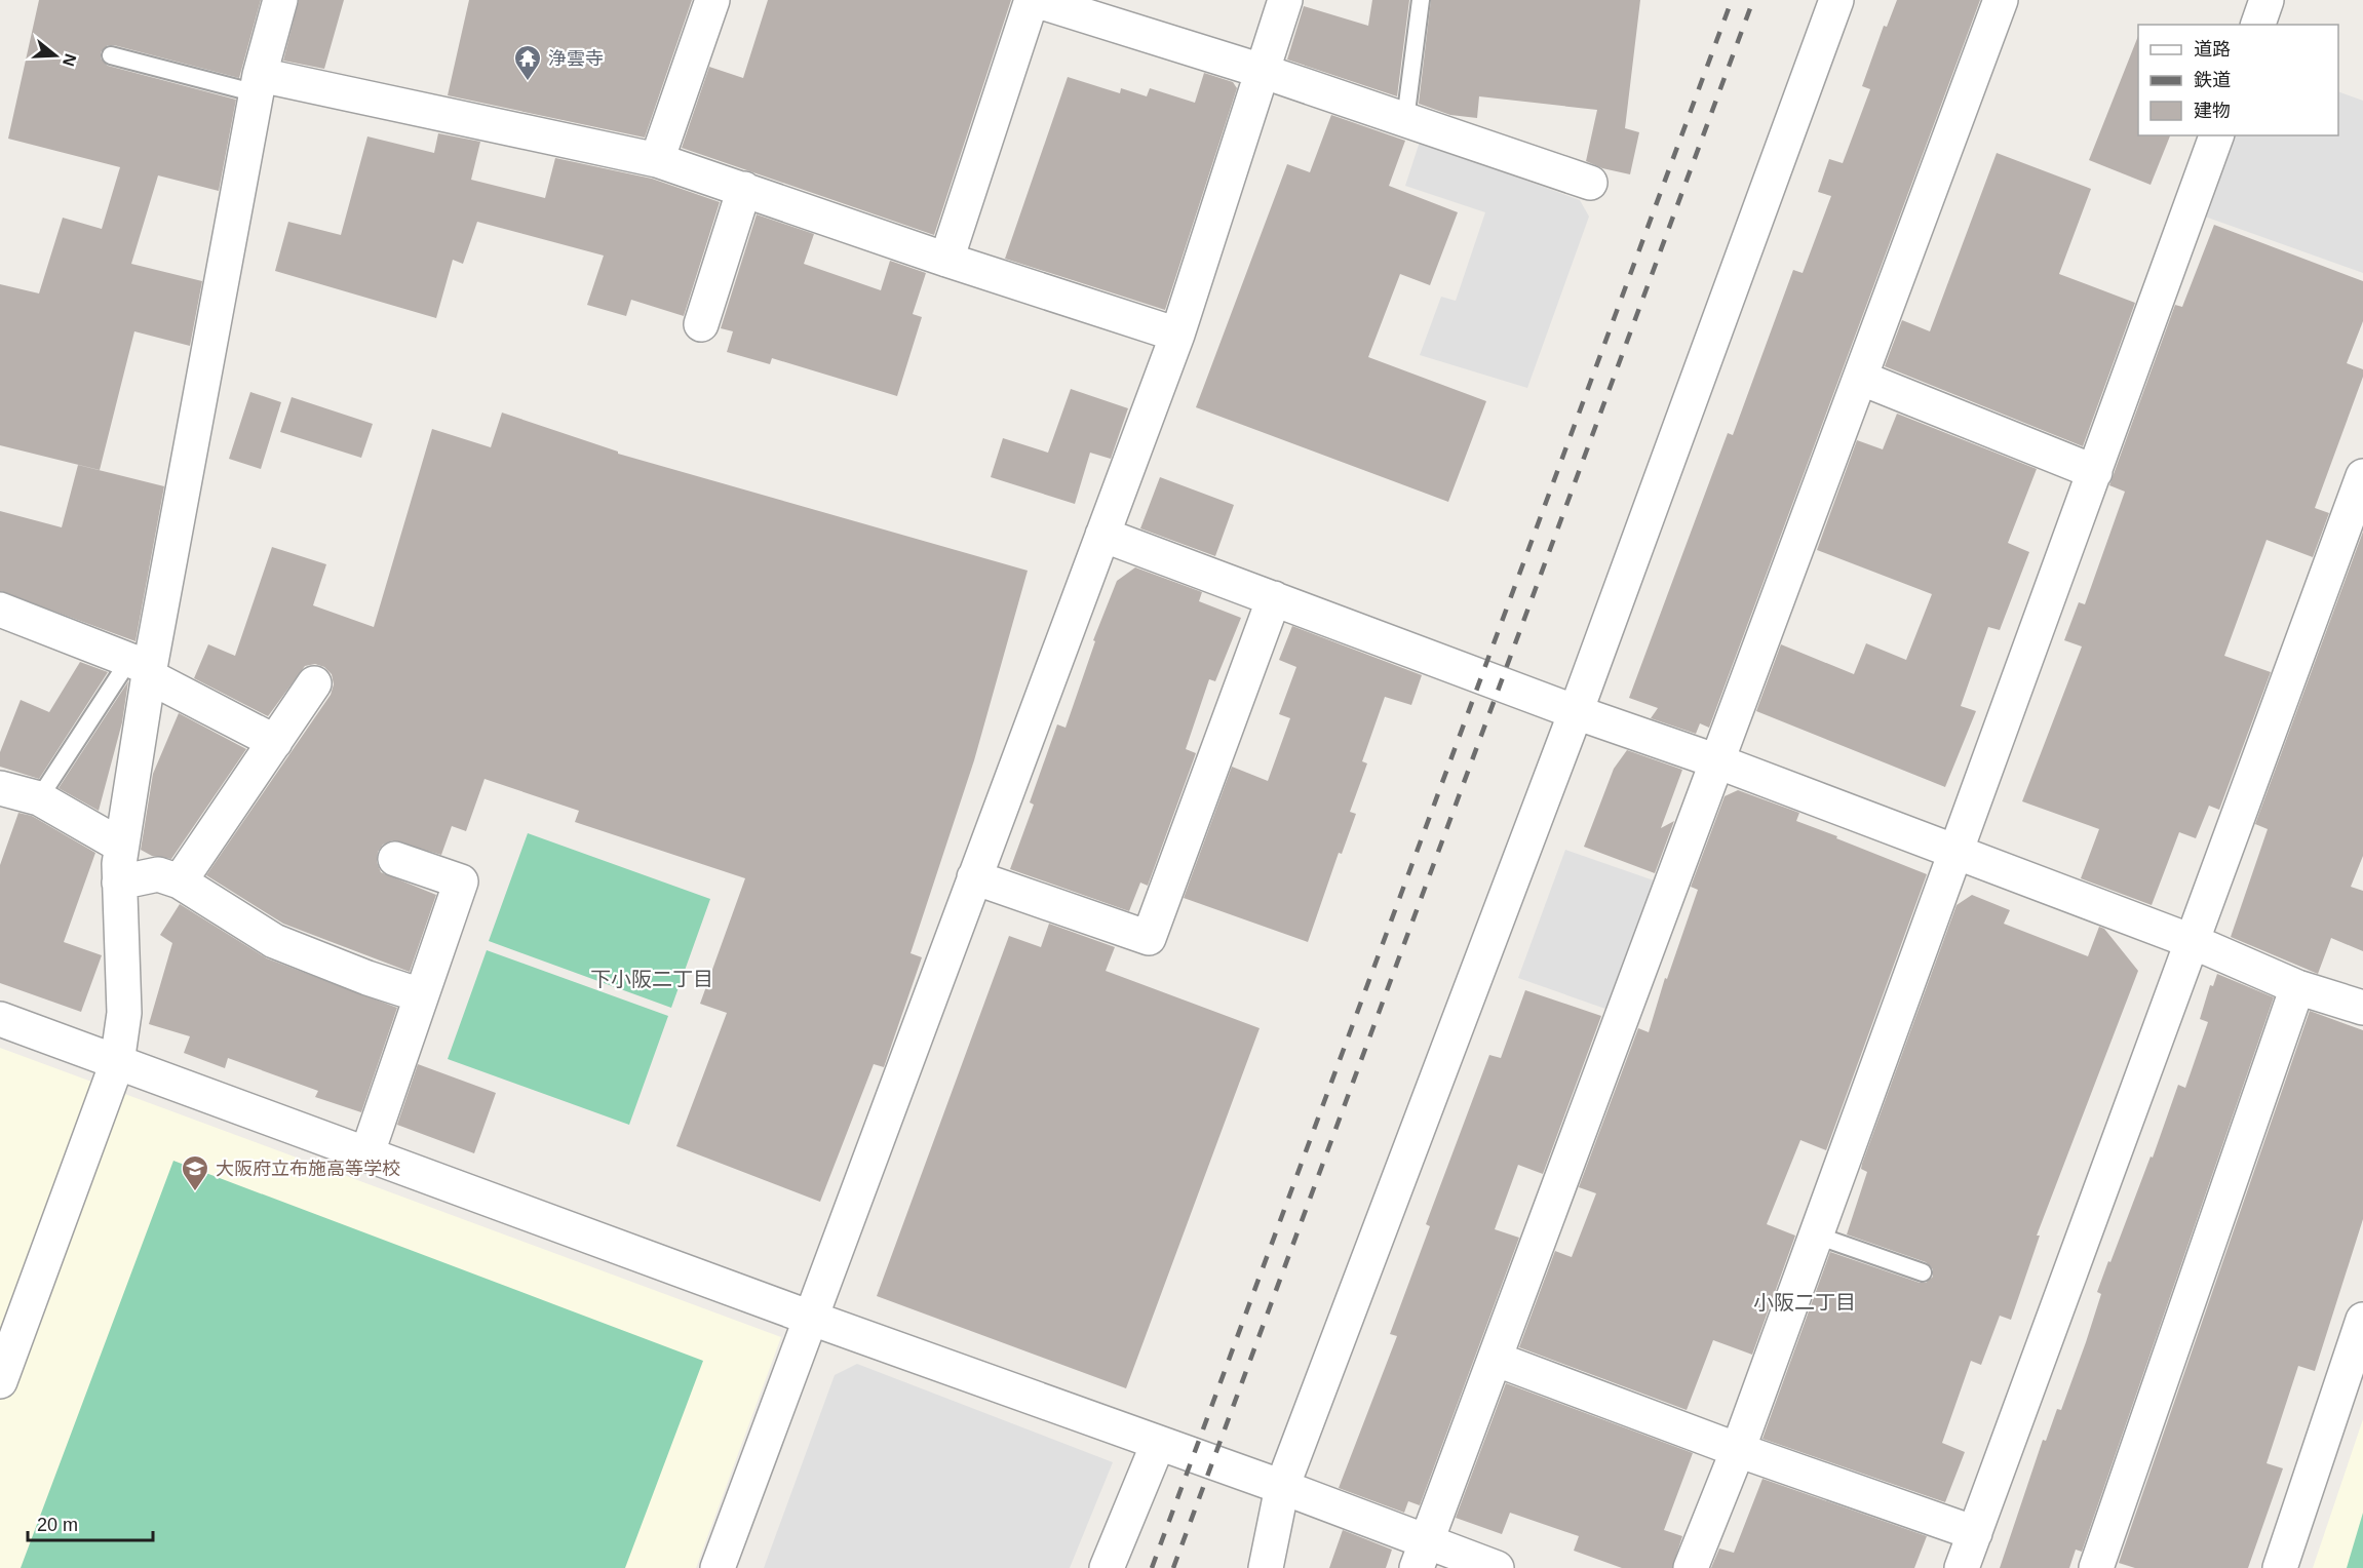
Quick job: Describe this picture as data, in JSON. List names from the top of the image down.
{
  "districts": ["下小阪二丁目", "小阪二丁目"],
  "places": {
    "temple": ["浄雲寺"],
    "school or university": ["大阪府立布施高等学校"]
  },
  "legend": ["道路", "鉄道", "建物"],
  "scale_bar": "20 m",
  "north": "right"
}
